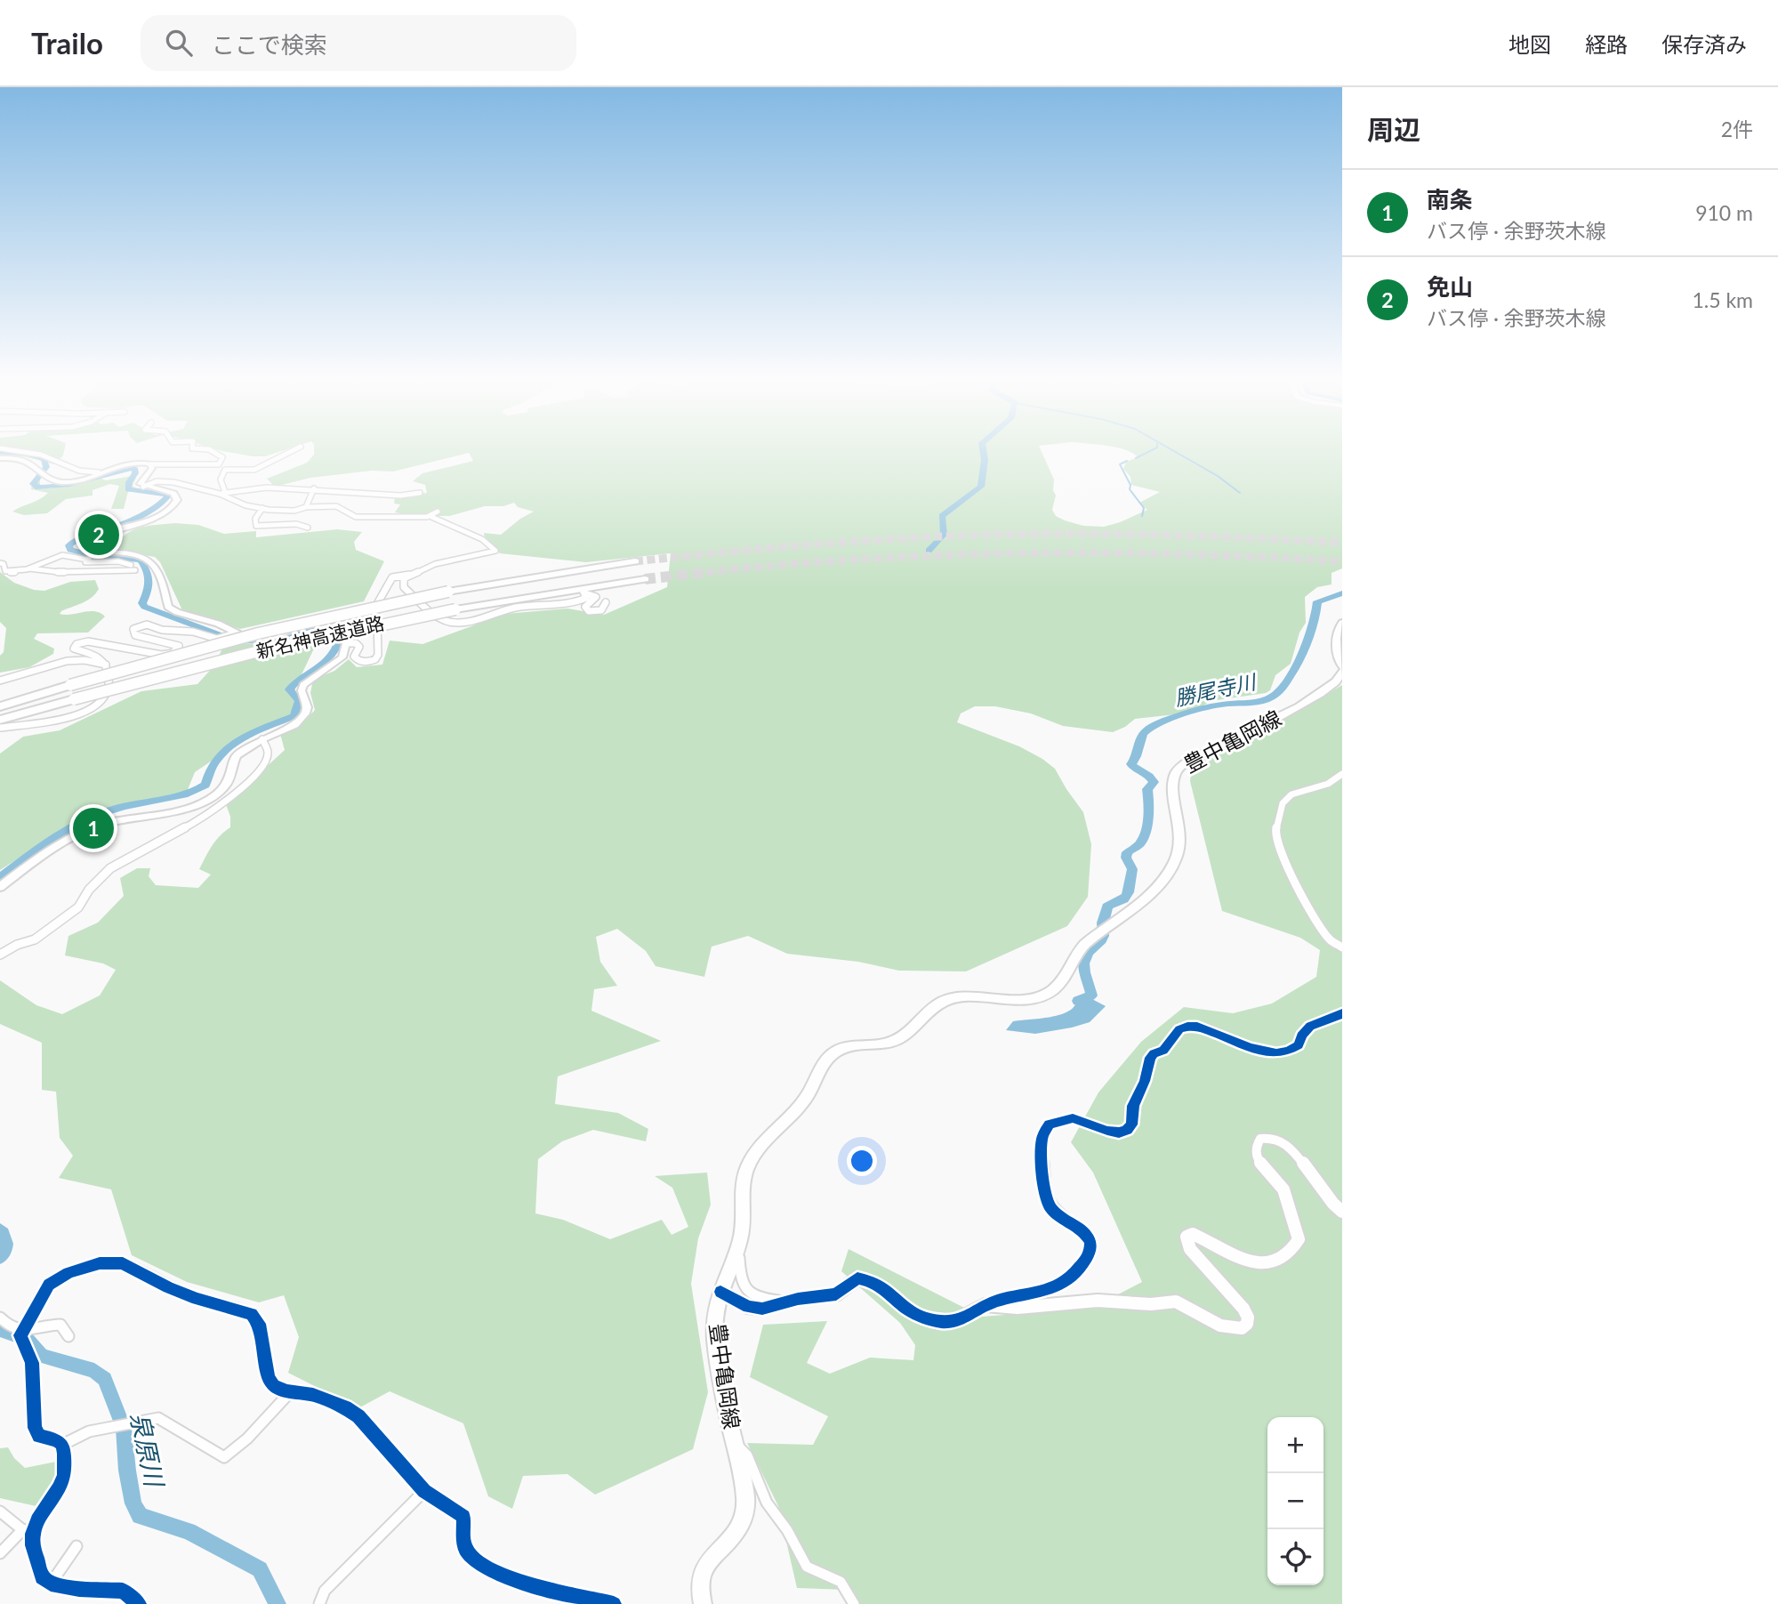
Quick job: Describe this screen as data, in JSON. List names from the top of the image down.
{
  "streets": {
    "highway": ["新名神高速道路"],
    "main road": ["豊中亀岡線"]
  },
  "water": ["勝尾寺川", "泉原川"],
  "page": {
    "header": "Trailo",
    "search": "ここで検索",
    "nav": ["地図", "経路", "保存済み"],
    "heading": ["周辺", "2件"],
    "list": [
      {
        "mark": "1",
        "name": "南条",
        "note": "バス停 · 余野茨木線",
        "value": "910 m"
      },
      {
        "mark": "2",
        "name": "免山",
        "note": "バス停 · 余野茨木線",
        "value": "1.5 km"
      }
    ],
    "pins": ["2", "1"],
    "map_buttons": ["+", "−"]
  }
}
